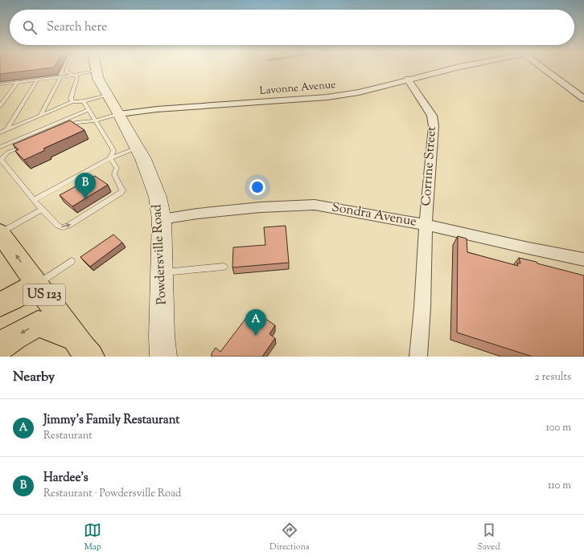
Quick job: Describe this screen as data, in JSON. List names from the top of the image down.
{
  "streets": {
    "highway": ["US 123"],
    "street": [
      "Lavonne Avenue",
      "Corrine Street",
      "Sondra Avenue",
      "Powdersville Road"
    ]
  },
  "crossings": [
    ["Lavonne Avenue", "Corrine Street"],
    ["Lavonne Avenue", "Powdersville Road"],
    ["Corrine Street", "Sondra Avenue"],
    ["Sondra Avenue", "Powdersville Road"]
  ],
  "page": {
    "search": "Search here",
    "pins": ["B", "A"],
    "heading": ["Nearby", "2 results"],
    "list": [
      {
        "mark": "A",
        "name": "Jimmy's Family Restaurant",
        "note": "Restaurant",
        "value": "100 m"
      },
      {
        "mark": "B",
        "name": "Hardee's",
        "note": "Restaurant · Powdersville Road",
        "value": "110 m"
      }
    ],
    "nav": ["Map", "Directions", "Saved"]
  }
}
